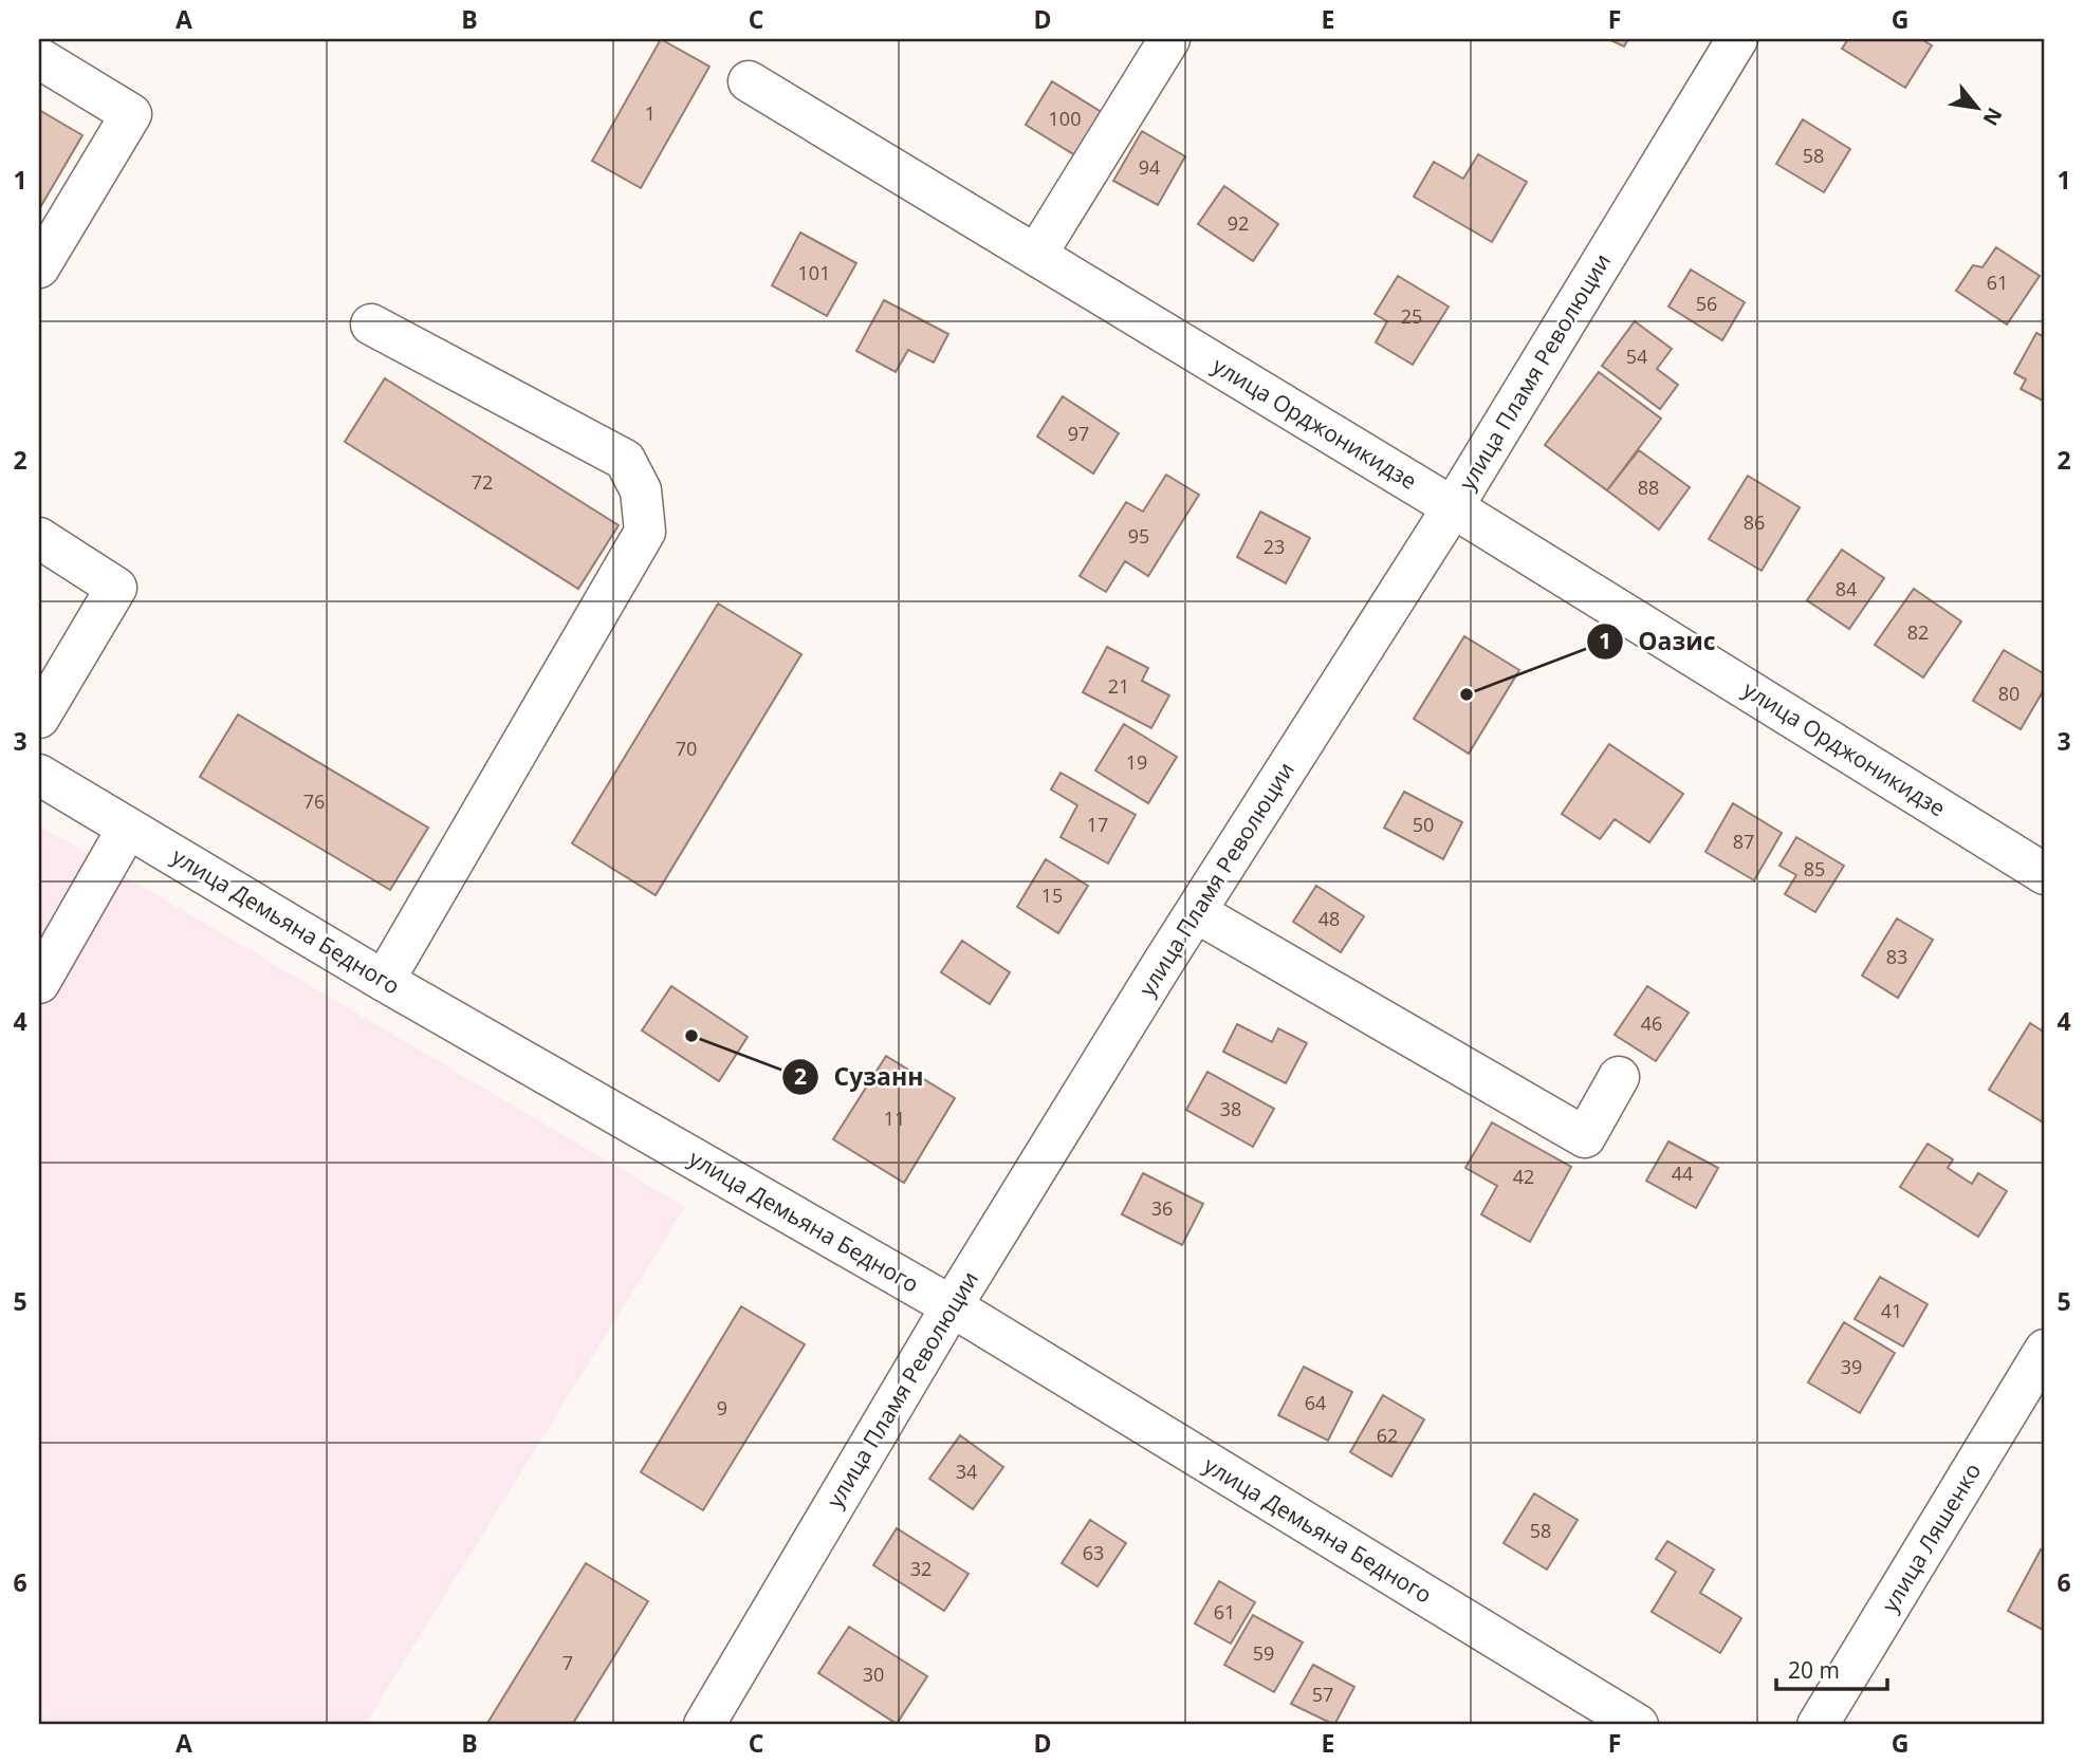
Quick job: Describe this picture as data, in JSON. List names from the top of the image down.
{
  "streets": {
    "street": [
      "улица Пламя Революции",
      "улица Орджоникидзе",
      "улица Демьяна Бедного",
      "улица Ляшенко"
    ]
  },
  "crossings": [
    ["улица Пламя Революции", "улица Орджоникидзе"],
    ["улица Пламя Революции", "улица Демьяна Бедного"]
  ],
  "places": ["Оазис", "Сузанн"],
  "house_numbers": [
    "1",
    "100",
    "58",
    "94",
    "92",
    "101",
    "61",
    "56",
    "25",
    "54",
    "97",
    "72",
    "88",
    "86",
    "95",
    "23",
    "84",
    "82",
    "21",
    "80",
    "70",
    "19",
    "76",
    "17",
    "50",
    "87",
    "85",
    "15",
    "48",
    "83",
    "46",
    "38",
    "11",
    "44",
    "42",
    "36",
    "41",
    "39",
    "64",
    "9",
    "62",
    "34",
    "58",
    "63",
    "32",
    "61",
    "59",
    "7",
    "30",
    "57"
  ],
  "scale_bar": "20 m",
  "north": "bottom right",
  "grid": {
    "columns": [
      "A",
      "B",
      "C",
      "D",
      "E",
      "F",
      "G"
    ],
    "rows": [
      "1",
      "2",
      "3",
      "4",
      "5",
      "6"
    ]
  }
}
